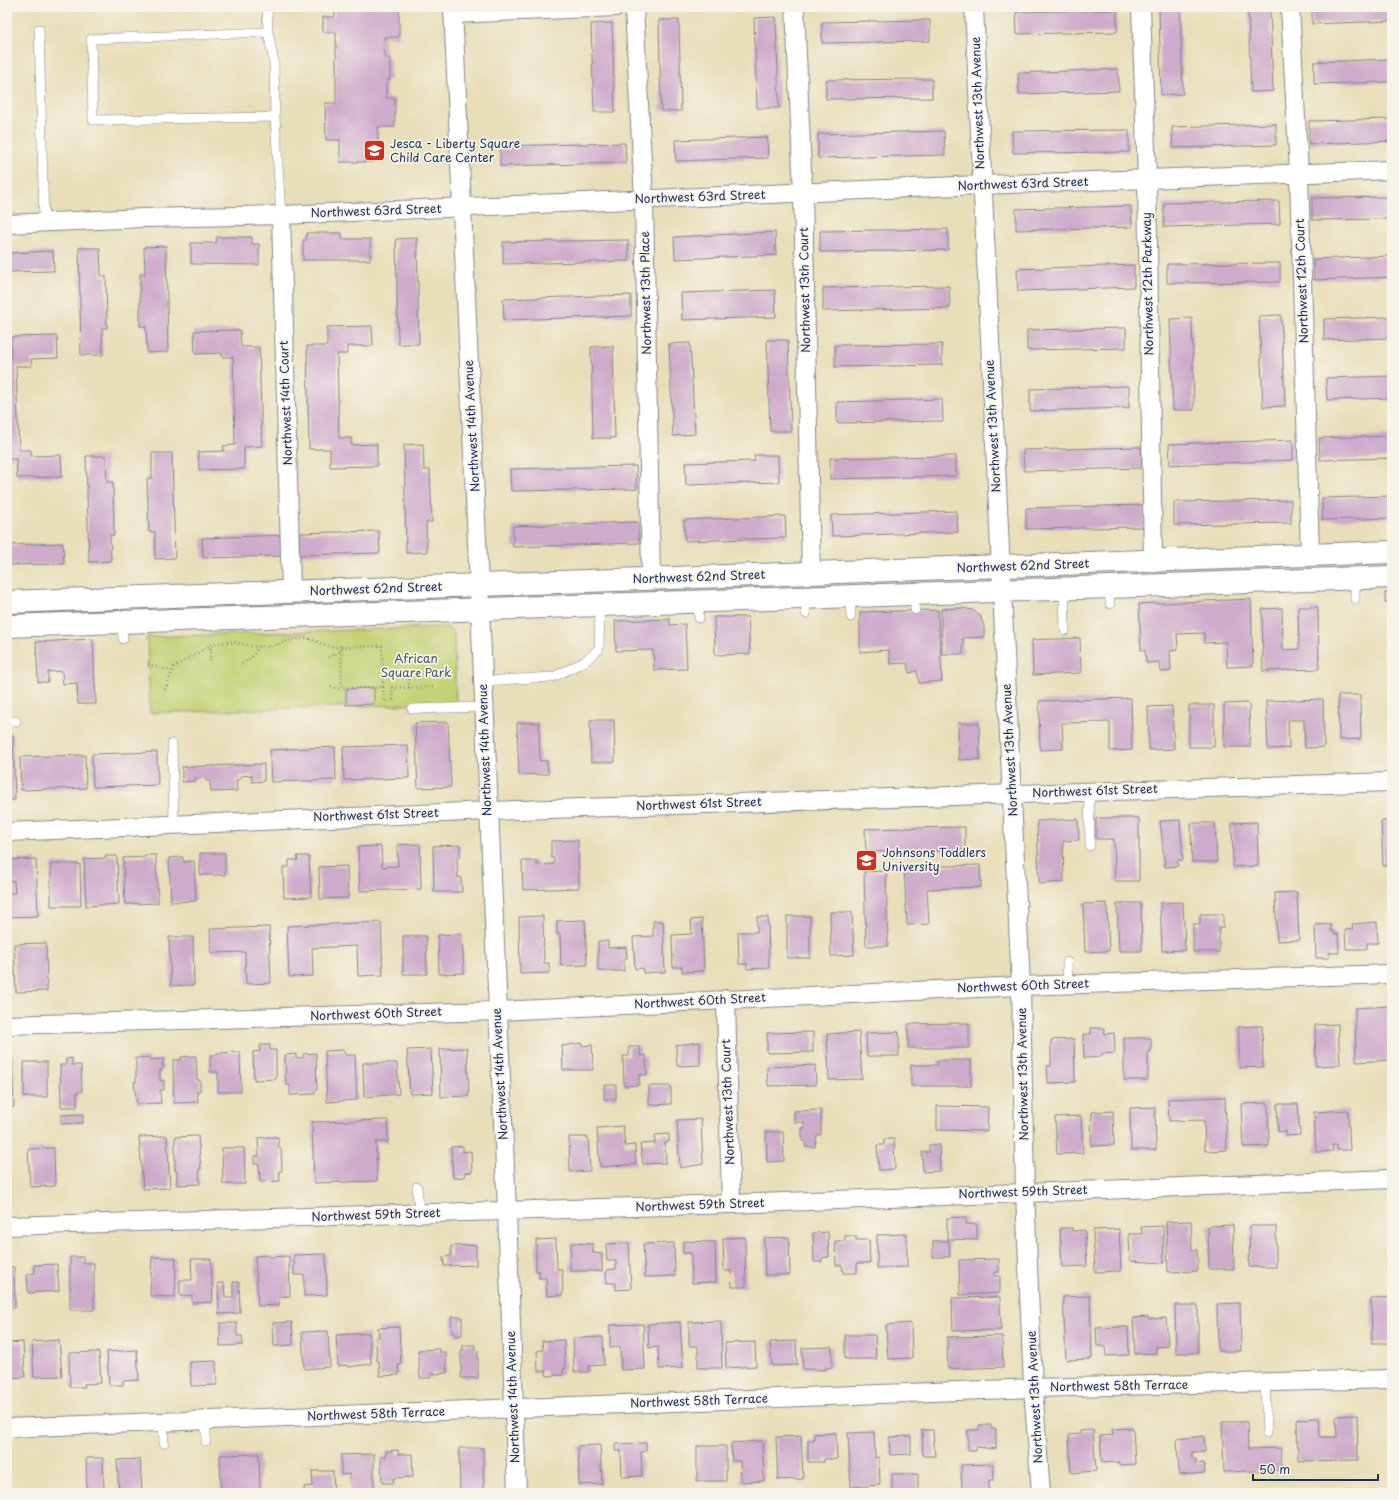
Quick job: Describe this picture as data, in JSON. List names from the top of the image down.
{
  "streets": {
    "main road": ["Northwest 62nd Street"],
    "street": [
      "Northwest 13th Avenue",
      "Northwest 63rd Street",
      "Northwest 12th Court",
      "Northwest 12th Parkway",
      "Northwest 13th Court",
      "Northwest 13th Place",
      "Northwest 14th Court",
      "Northwest 14th Avenue",
      "Northwest 61st Street",
      "Northwest 60th Street",
      "Northwest 59th Street",
      "Northwest 58th Terrace"
    ]
  },
  "crossings": [
    ["Northwest 13th Avenue", "Northwest 63rd Street"],
    ["Northwest 13th Avenue", "Northwest 62nd Street"],
    ["Northwest 13th Avenue", "Northwest 61st Street"],
    ["Northwest 13th Avenue", "Northwest 60th Street"],
    ["Northwest 13th Avenue", "Northwest 59th Street"],
    ["Northwest 13th Avenue", "Northwest 58th Terrace"],
    ["Northwest 63rd Street", "Northwest 12th Court"],
    ["Northwest 63rd Street", "Northwest 12th Parkway"],
    ["Northwest 63rd Street", "Northwest 13th Court"],
    ["Northwest 63rd Street", "Northwest 13th Place"],
    ["Northwest 63rd Street", "Northwest 14th Court"],
    ["Northwest 63rd Street", "Northwest 14th Avenue"],
    ["Northwest 12th Court", "Northwest 62nd Street"],
    ["Northwest 12th Parkway", "Northwest 62nd Street"],
    ["Northwest 13th Court", "Northwest 62nd Street"],
    ["Northwest 13th Court", "Northwest 60th Street"],
    ["Northwest 13th Court", "Northwest 59th Street"],
    ["Northwest 13th Place", "Northwest 62nd Street"],
    ["Northwest 14th Court", "Northwest 62nd Street"],
    ["Northwest 14th Avenue", "Northwest 62nd Street"],
    ["Northwest 14th Avenue", "Northwest 61st Street"],
    ["Northwest 14th Avenue", "Northwest 60th Street"],
    ["Northwest 14th Avenue", "Northwest 59th Street"],
    ["Northwest 14th Avenue", "Northwest 58th Terrace"]
  ],
  "parks": ["African Square Park"],
  "places": {
    "school or university": ["Jesca - Liberty Square Child Care Center", "Johnsons Toddlers University"]
  },
  "scale_bar": "50 m"
}
